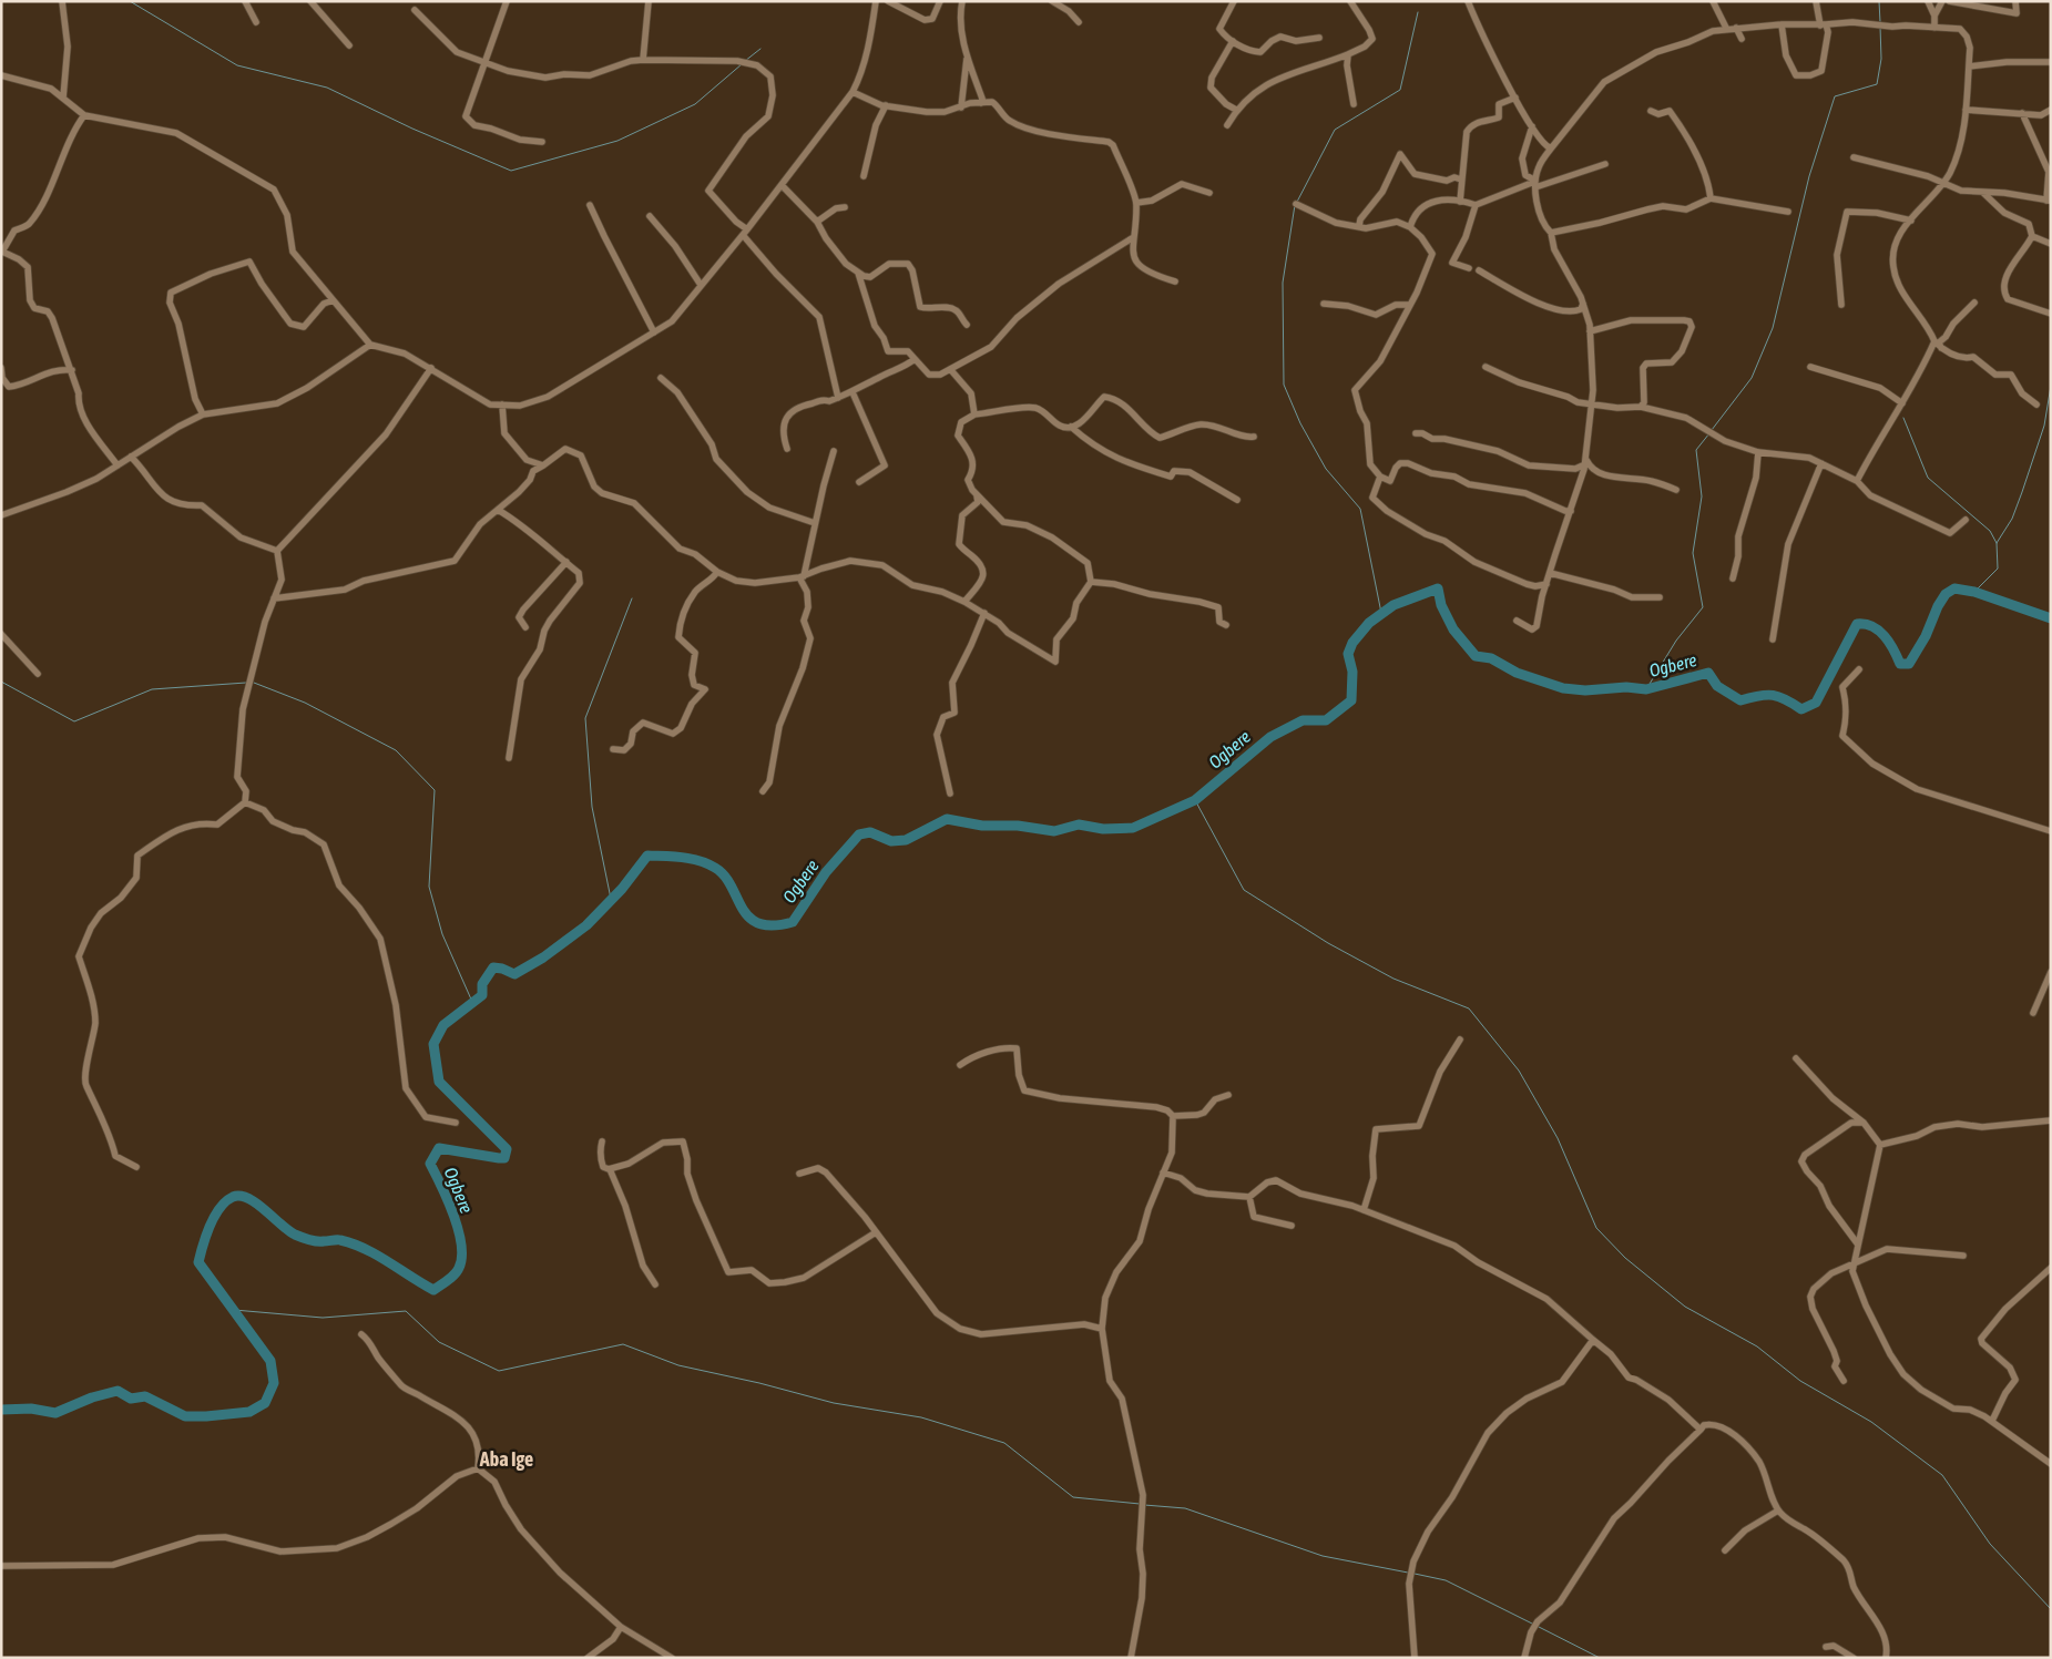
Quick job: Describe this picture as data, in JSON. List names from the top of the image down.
{
  "districts": ["Aba Ige"],
  "water": ["Ogbere"]
}
